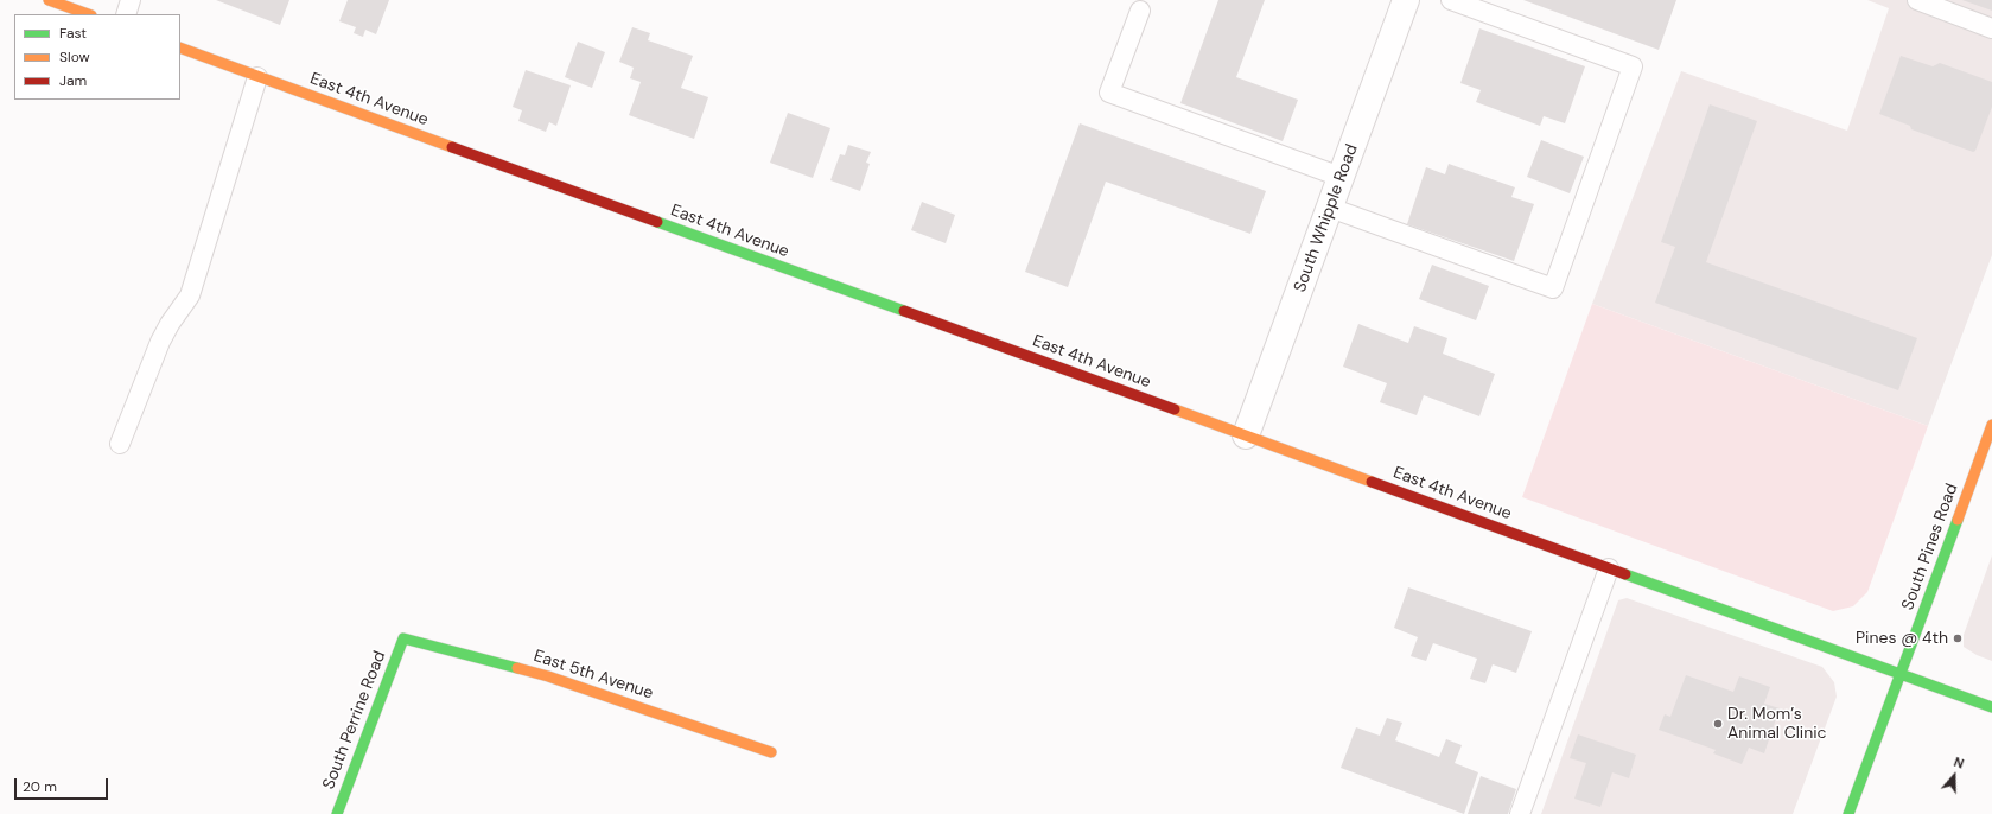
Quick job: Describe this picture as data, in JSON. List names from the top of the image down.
{
  "streets": {
    "street": [
      "East 4th Avenue",
      "South Whipple Road",
      "South Pines Road",
      "East 5th Avenue",
      "South Perrine Road"
    ]
  },
  "crossings": [
    ["East 4th Avenue", "South Whipple Road"],
    ["East 4th Avenue", "South Pines Road"],
    ["East 5th Avenue", "South Perrine Road"]
  ],
  "places": ["Pines @ 4th", "Dr. Mom’s Animal Clinic"],
  "legend": ["Fast", "Slow", "Jam"],
  "scale_bar": "20 m",
  "north": "top"
}
